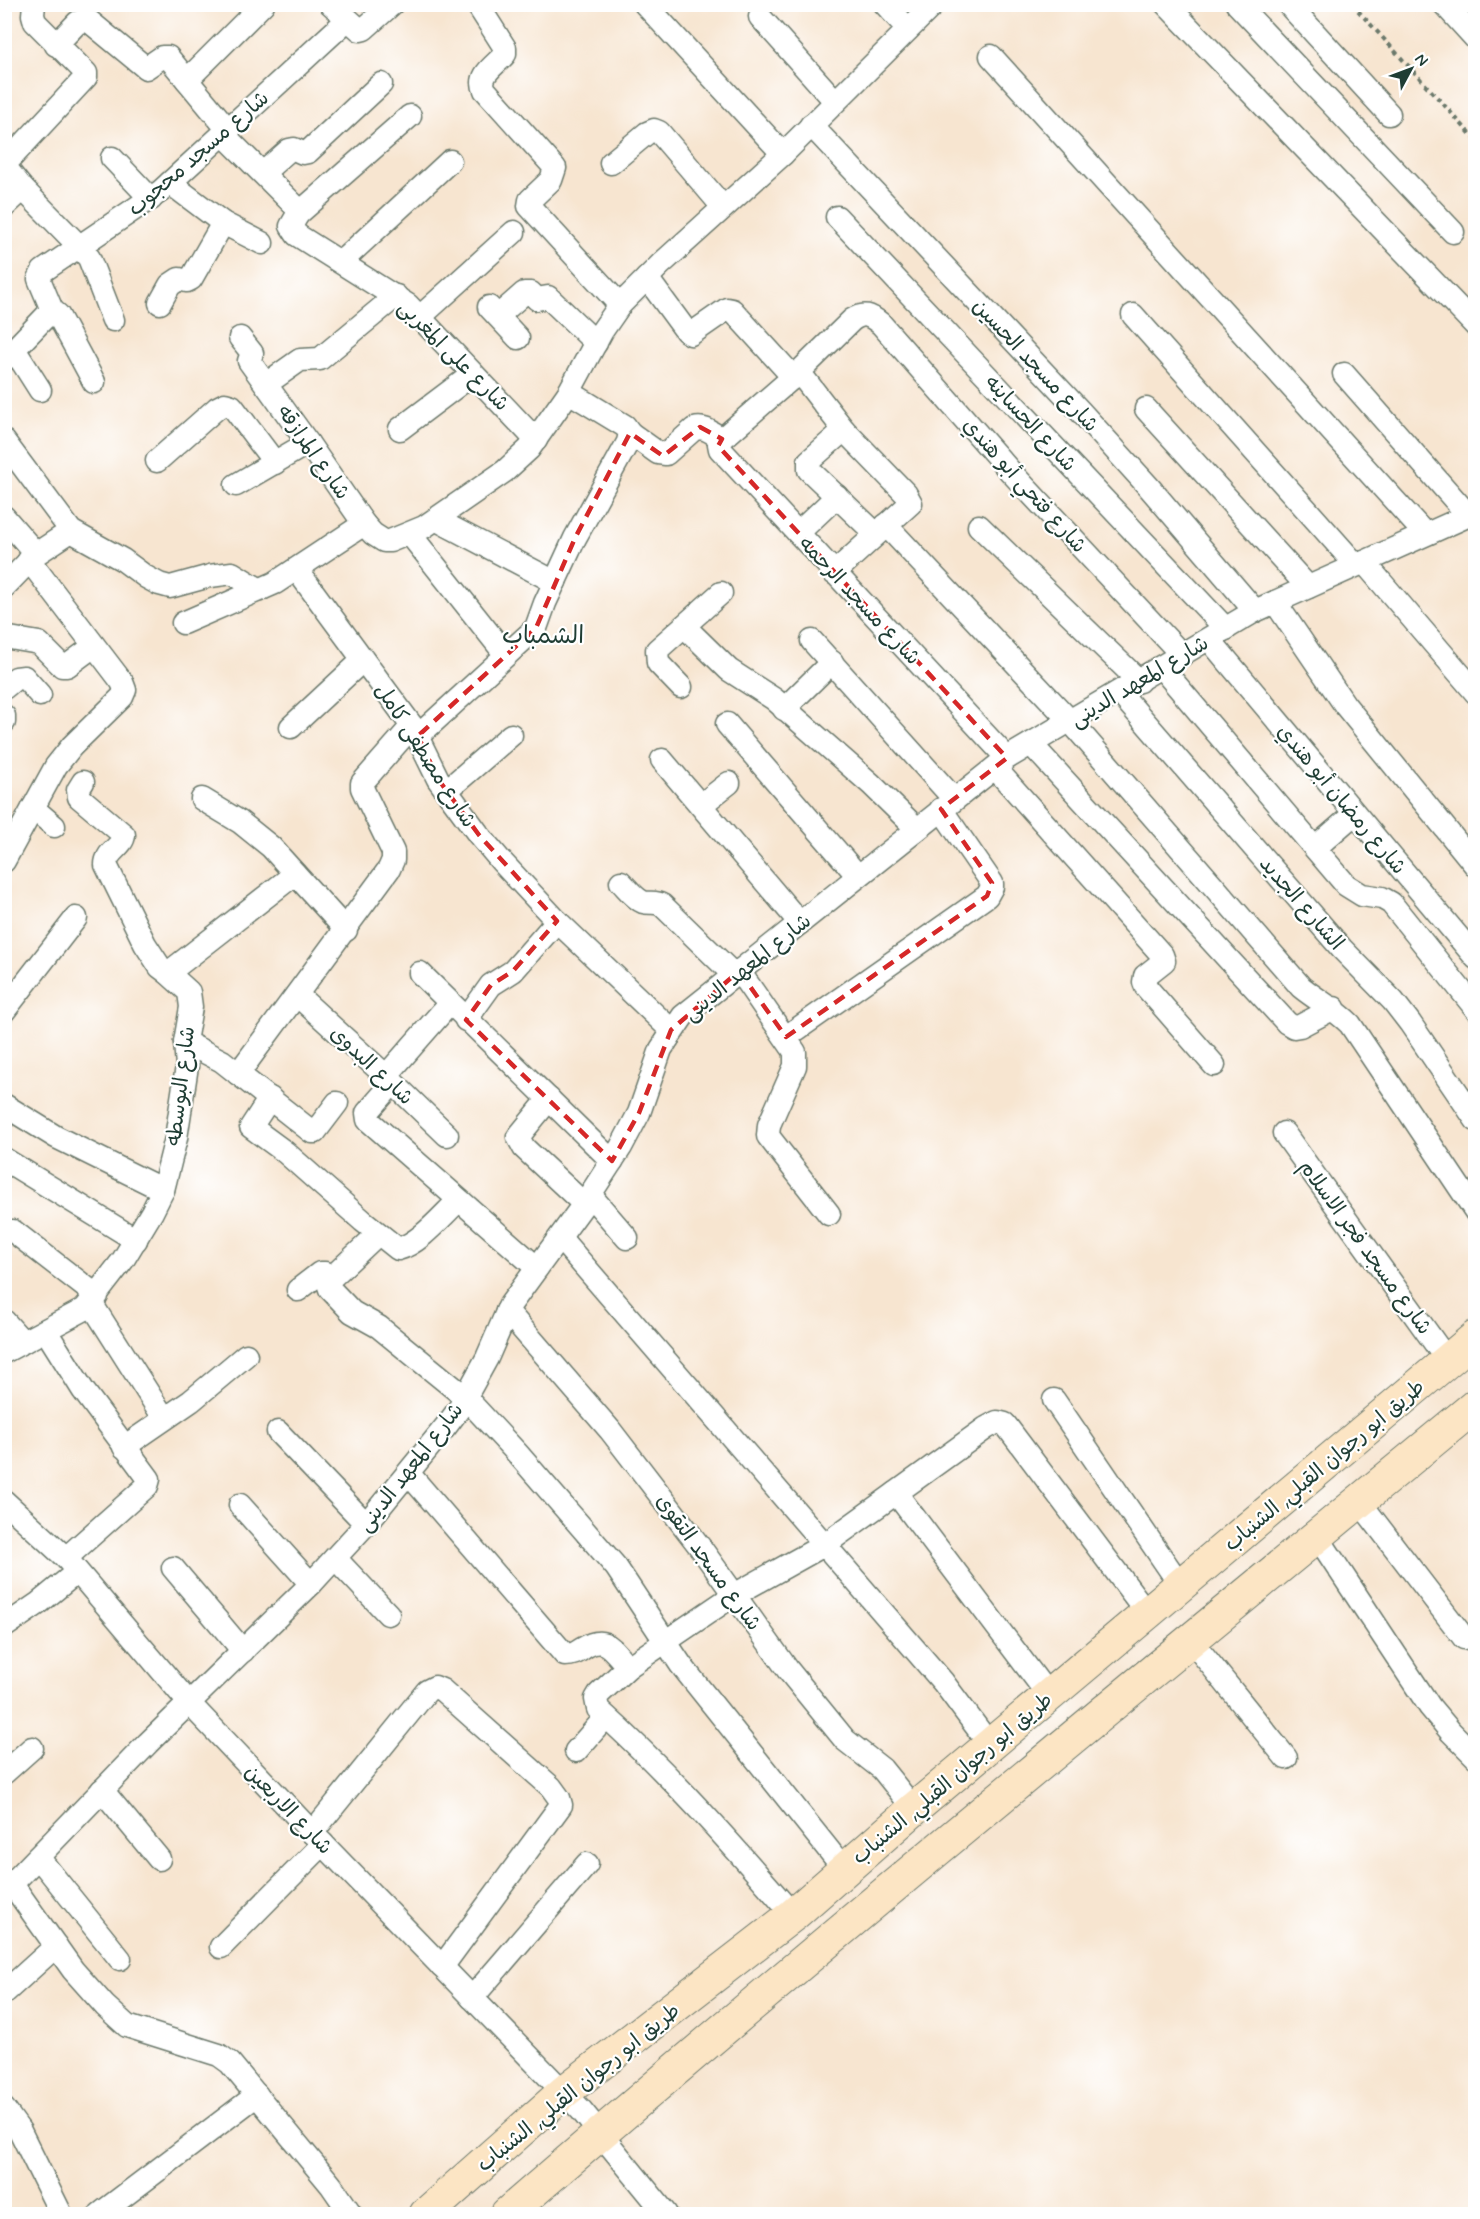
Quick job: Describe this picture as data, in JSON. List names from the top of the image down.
{
  "streets": {
    "street": [
      "شارع مسجد محجوب",
      "شارع على المغربى",
      "شارع مسجد الحسين",
      "شارع الحساينه",
      "شارع المرازقه",
      "شارع فتحي أبو هندي",
      "شارع مسجد الرحمه",
      "شارع المعهد الدينى",
      "شارع مصطفى كامل",
      "شارع رمضان أبو هندي",
      "الشارع الجديد",
      "شارع البدوى",
      "شارع البوسطه",
      "شارع مسجد فجر الاسلام",
      "طريق ابو رجوان القبلي, الشنباب",
      "شارع مسجد التقوى",
      "شارع الاربعين"
    ]
  },
  "crossings": [
    ["شارع مسجد محجوب", "شارع على المغربى"],
    ["شارع مسجد الحسين", "شارع المعهد الدينى"],
    ["شارع الحساينه", "شارع المعهد الدينى"],
    ["شارع الحساينه", "شارع رمضان أبو هندي"],
    ["شارع فتحي أبو هندي", "شارع المعهد الدينى"],
    ["شارع مسجد الرحمه", "شارع المعهد الدينى"],
    ["شارع المعهد الدينى", "شارع مصطفى كامل"],
    ["شارع المعهد الدينى", "شارع رمضان أبو هندي"],
    ["شارع المعهد الدينى", "الشارع الجديد"],
    ["شارع المعهد الدينى", "شارع مسجد التقوى"],
    ["شارع المعهد الدينى", "شارع الاربعين"],
    ["شارع مسجد فجر الاسلام", "طريق ابو رجوان القبلي, الشنباب"],
    ["طريق ابو رجوان القبلي, الشنباب", "شارع مسجد التقوى"],
    ["طريق ابو رجوان القبلي, الشنباب", "شارع الاربعين"]
  ],
  "districts": ["الشمباب"],
  "north": "top right"
}
